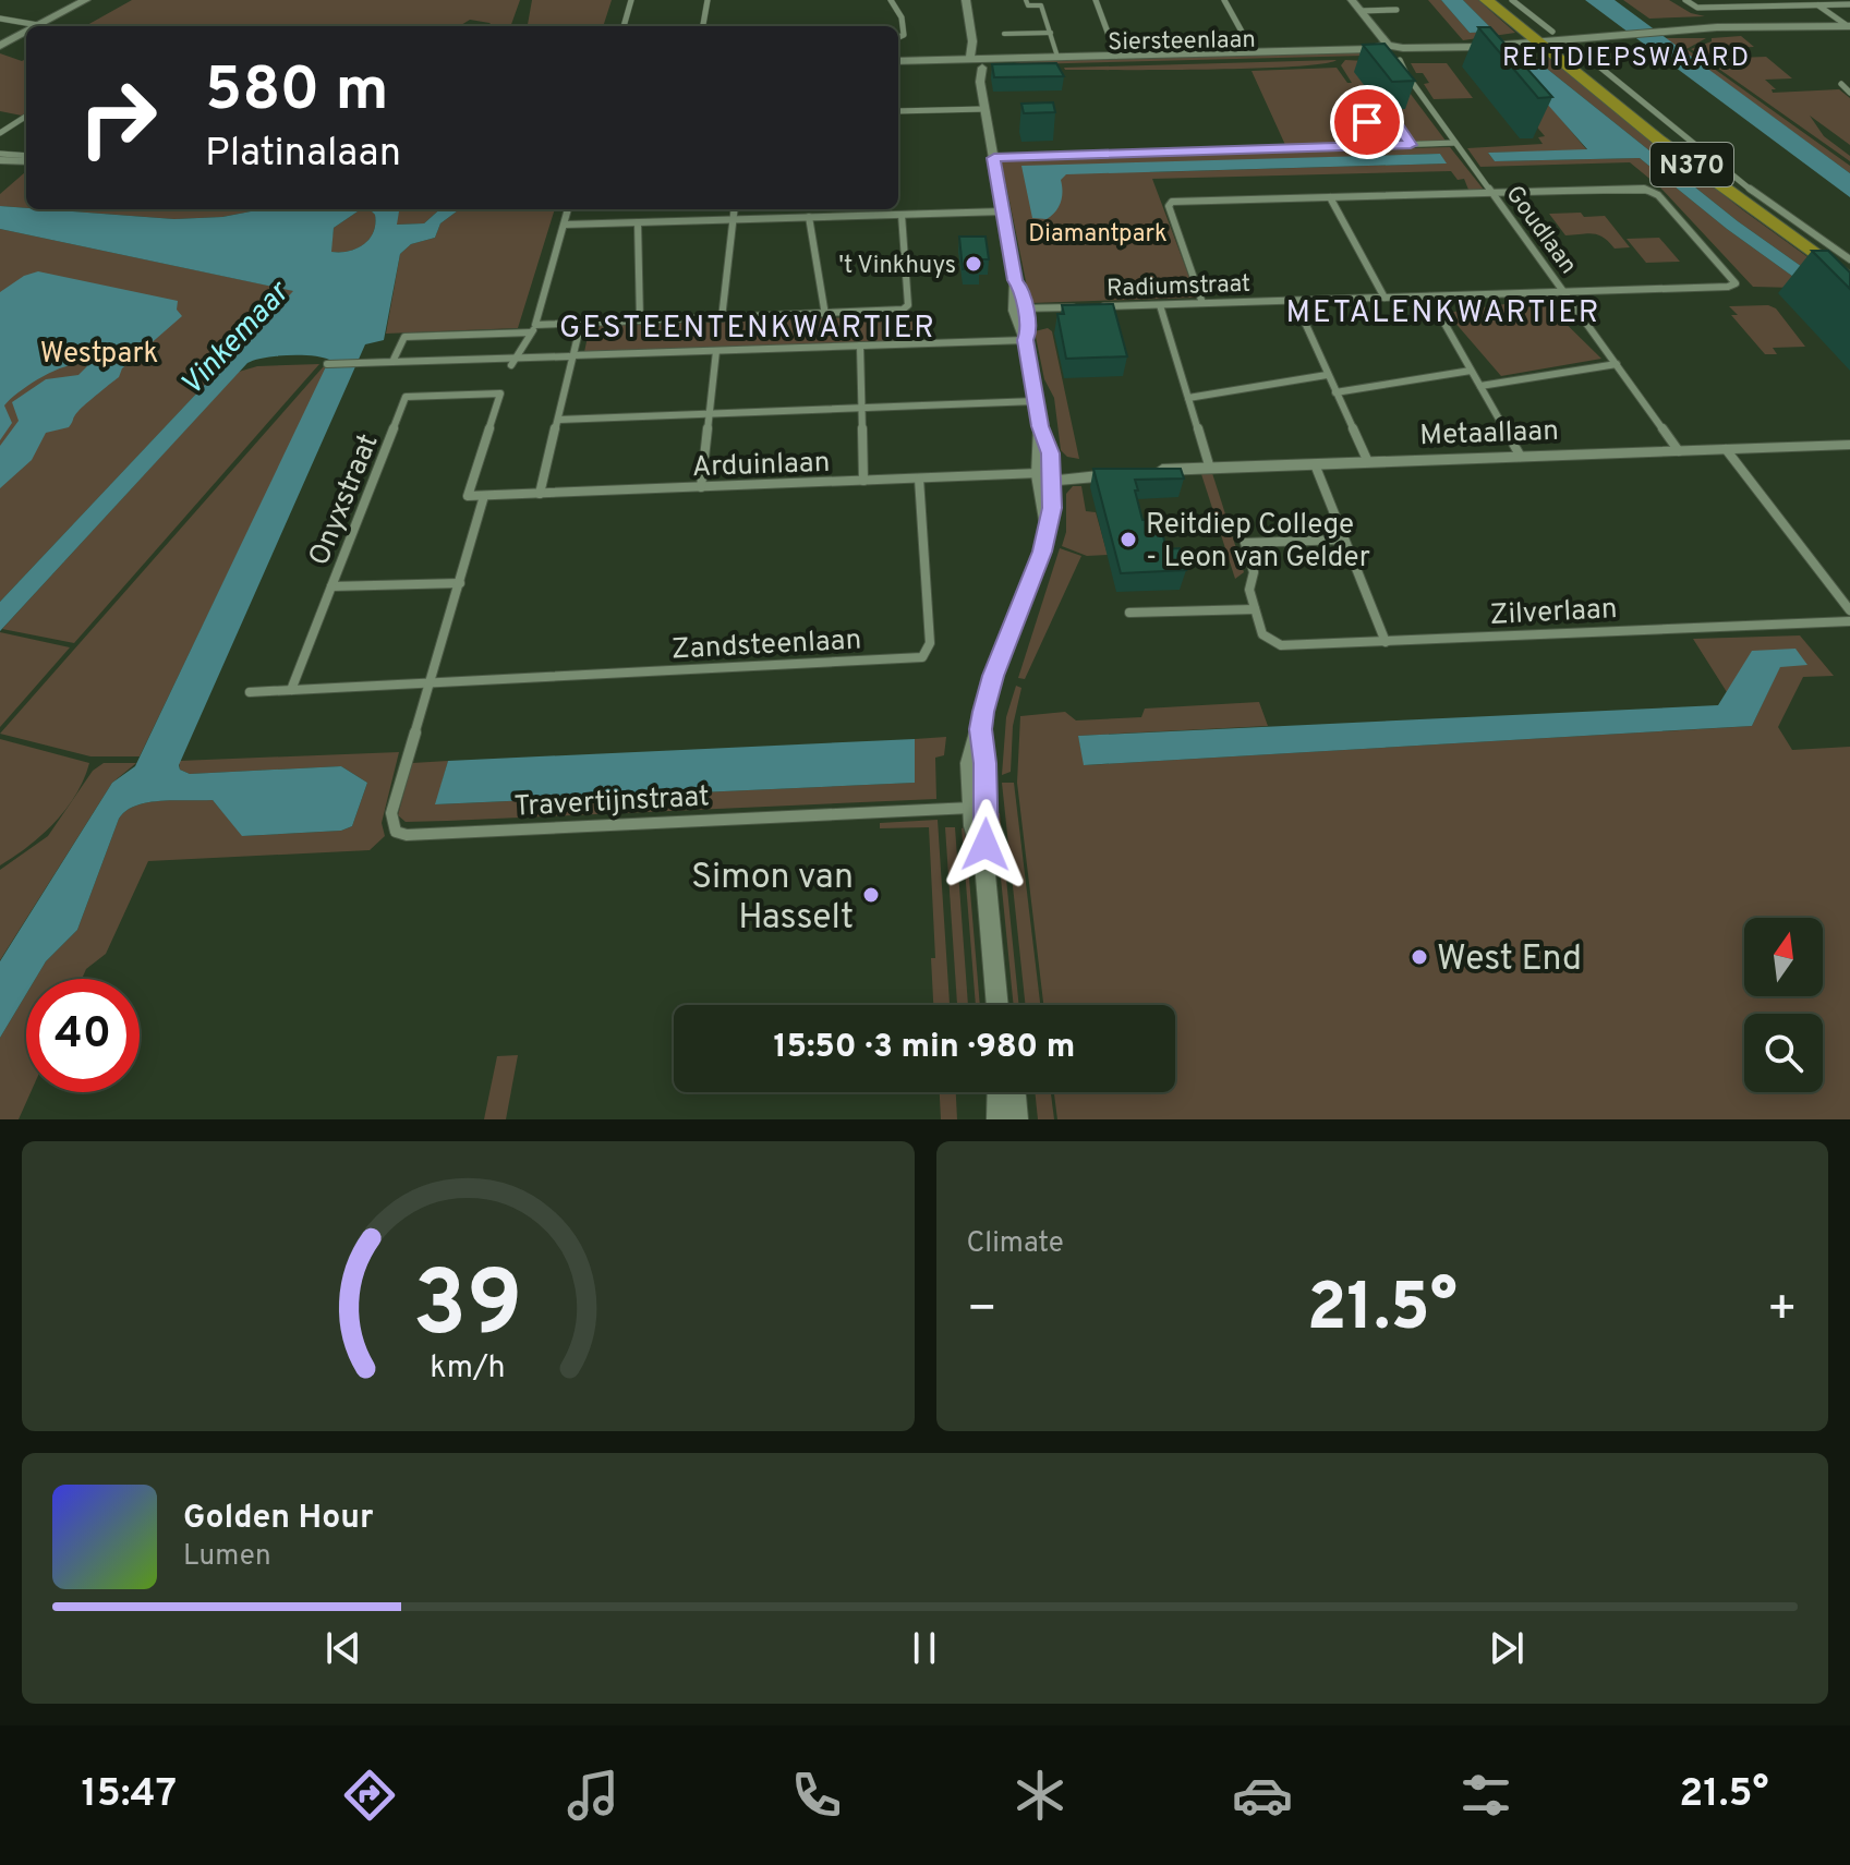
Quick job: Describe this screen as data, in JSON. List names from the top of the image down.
{
  "streets": {
    "highway": ["N370"],
    "main road": ["Siersteenlaan"],
    "street": [
      "Goudlaan",
      "Radiumstraat",
      "Metaallaan",
      "Arduinlaan",
      "Onyxstraat",
      "Zilverlaan",
      "Zandsteenlaan",
      "Travertijnstraat"
    ]
  },
  "crossings": [
    ["Siersteenlaan", "N370"],
    ["Siersteenlaan", "Goudlaan"],
    ["Goudlaan", "Radiumstraat"],
    ["Goudlaan", "Metaallaan"],
    ["Arduinlaan", "Onyxstraat"],
    ["Arduinlaan", "Zandsteenlaan"],
    ["Zandsteenlaan", "Travertijnstraat"]
  ],
  "districts": ["REITDIEPSWAARD", "METALENKWARTIER", "GESTEENTENKWARTIER"],
  "water": ["Vinkemaar"],
  "parks": ["Diamantpark", "Westpark"],
  "places": [
    "'t Vinkhuys",
    "Reitdiep College - Leon van Gelder",
    "Simon van Hasselt",
    "West End"
  ],
  "north": "top",
  "page": {
    "turn": ["580 m", "Platinalaan"],
    "limit": "40",
    "trip": "15:50 · 3 min · 980 m",
    "tile": "Climate",
    "heat": ["−", "21.5°", "+"],
    "song": ["Golden Hour", "Lumen"],
    "tabs": ["15:47", "21.5°"],
    "gauge": ["39", "km/h"]
  }
}
